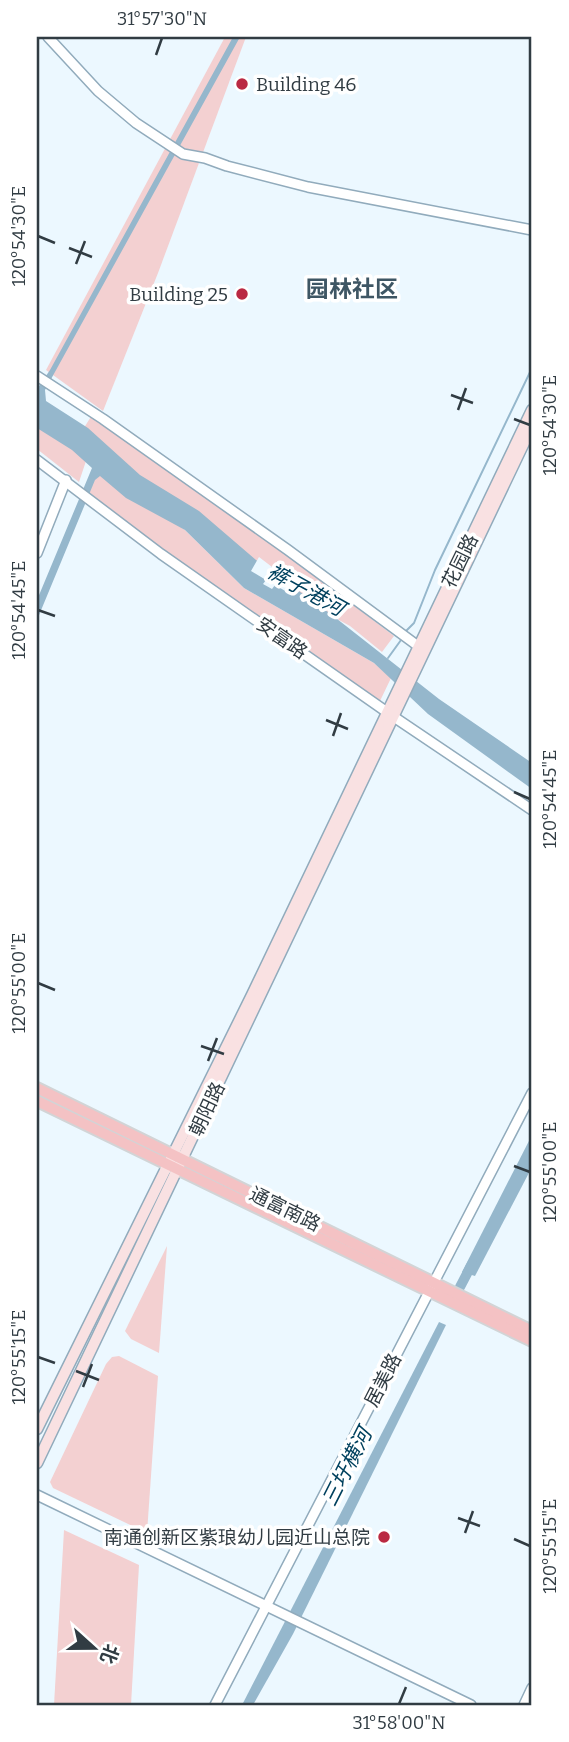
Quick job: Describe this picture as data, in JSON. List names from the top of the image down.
{
  "streets": {
    "main road": ["花园路", "朝阳路", "通富南路"],
    "street": ["安富路", "居美路"]
  },
  "crossings": [
    ["花园路", "安富路"],
    ["花园路", "朝阳路"],
    ["安富路", "朝阳路"],
    ["朝阳路", "通富南路"],
    ["通富南路", "居美路"]
  ],
  "districts": ["园林社区"],
  "water": ["裤子港河", "三圩横河"],
  "places": ["Building 46", "Building 25", "南通创新区紫琅幼儿园近山总院"],
  "north": "right",
  "coordinates": [
    "31°57'30\"N",
    "120°54'30\"E",
    "120°54'45\"E",
    "120°55'00\"E",
    "120°55'15\"E",
    "31°58'00\"N"
  ]
}
